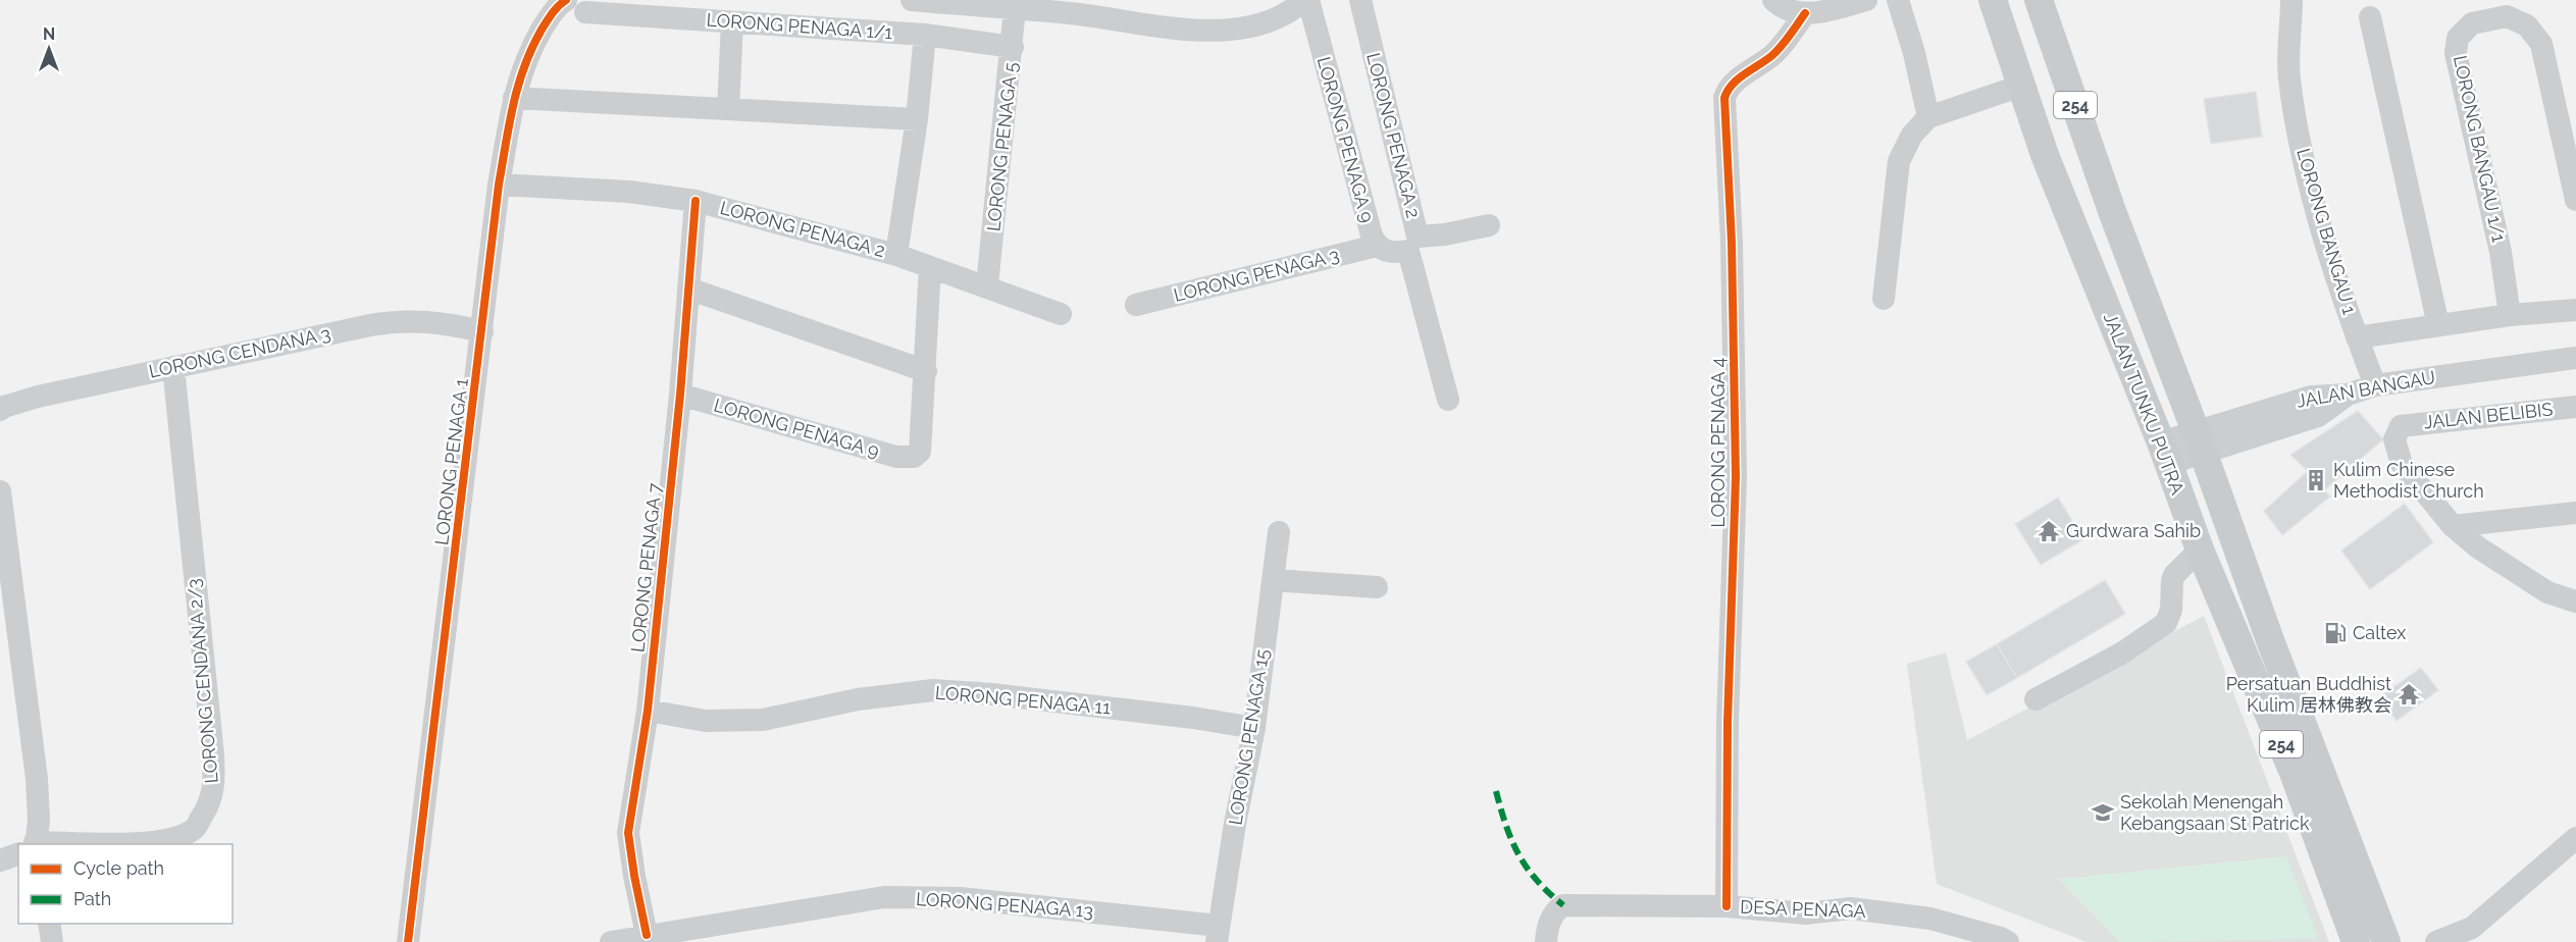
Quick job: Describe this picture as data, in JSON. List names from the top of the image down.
{
  "streets": {
    "main road": ["254", "JALAN TUNKU PUTRA"],
    "street": [
      "LORONG PENAGA 1/1",
      "LORONG PENAGA 2",
      "LORONG PENAGA 9",
      "LORONG PENAGA 5",
      "LORONG BANGAU 1/1",
      "LORONG BANGAU 1",
      "LORONG PENAGA 3",
      "LORONG CENDANA 3",
      "JALAN BANGAU",
      "JALAN BELIBIS",
      "LORONG PENAGA 4",
      "LORONG PENAGA 1",
      "LORONG PENAGA 7",
      "LORONG CENDANA 2/3",
      "LORONG PENAGA 11",
      "LORONG PENAGA 15",
      "LORONG PENAGA 13",
      "DESA PENAGA"
    ]
  },
  "crossings": [
    ["LORONG PENAGA 1/1", "LORONG PENAGA 5"],
    ["LORONG PENAGA 2", "LORONG PENAGA 9"],
    ["LORONG PENAGA 2", "LORONG PENAGA 5"],
    ["LORONG PENAGA 2", "LORONG PENAGA 1"],
    ["LORONG PENAGA 2", "LORONG PENAGA 7"],
    ["LORONG PENAGA 9", "LORONG PENAGA 3"],
    ["LORONG PENAGA 9", "LORONG PENAGA 7"],
    ["LORONG BANGAU 1", "JALAN BANGAU"],
    ["LORONG CENDANA 3", "LORONG PENAGA 1"],
    ["LORONG CENDANA 3", "LORONG CENDANA 2/3"],
    ["LORONG PENAGA 4", "DESA PENAGA"],
    ["LORONG PENAGA 7", "LORONG PENAGA 11"],
    ["LORONG PENAGA 7", "LORONG PENAGA 13"],
    ["LORONG PENAGA 11", "LORONG PENAGA 15"],
    ["LORONG PENAGA 15", "LORONG PENAGA 13"]
  ],
  "places": {
    "building": ["Kulim Chinese Methodist Church"],
    "temple": ["Gurdwara Sahib", "Persatuan Buddhist Kulim 居林佛教会"],
    "fuel station": ["Caltex"],
    "school or university": ["Sekolah Menengah Kebangsaan St Patrick"]
  },
  "legend": ["Cycle path", "Path"],
  "north": "top"
}
